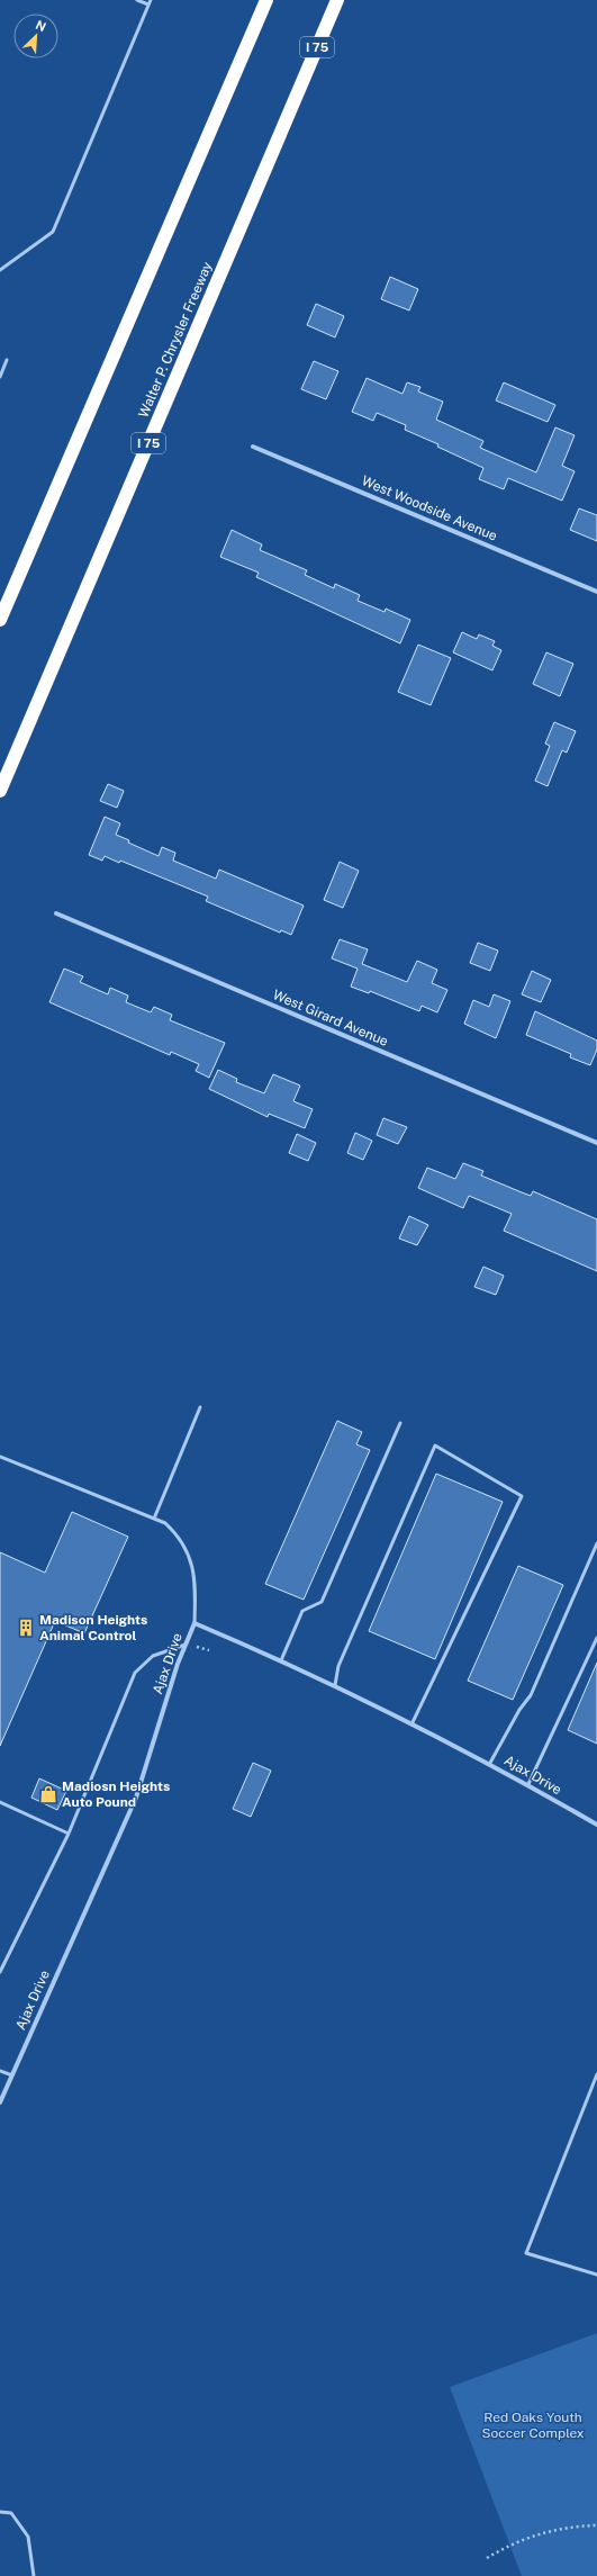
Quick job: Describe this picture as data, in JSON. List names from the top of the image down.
{
  "streets": {
    "highway": ["I 75", "Walter P. Chrysler Freeway"],
    "street": ["West Woodside Avenue", "West Girard Avenue", "Ajax Drive"]
  },
  "parks": ["Red Oaks Youth Soccer Complex"],
  "places": {
    "building": ["Madison Heights Animal Control"],
    "shop": ["Madiosn Heights Auto Pound"]
  },
  "north": "top right"
}
